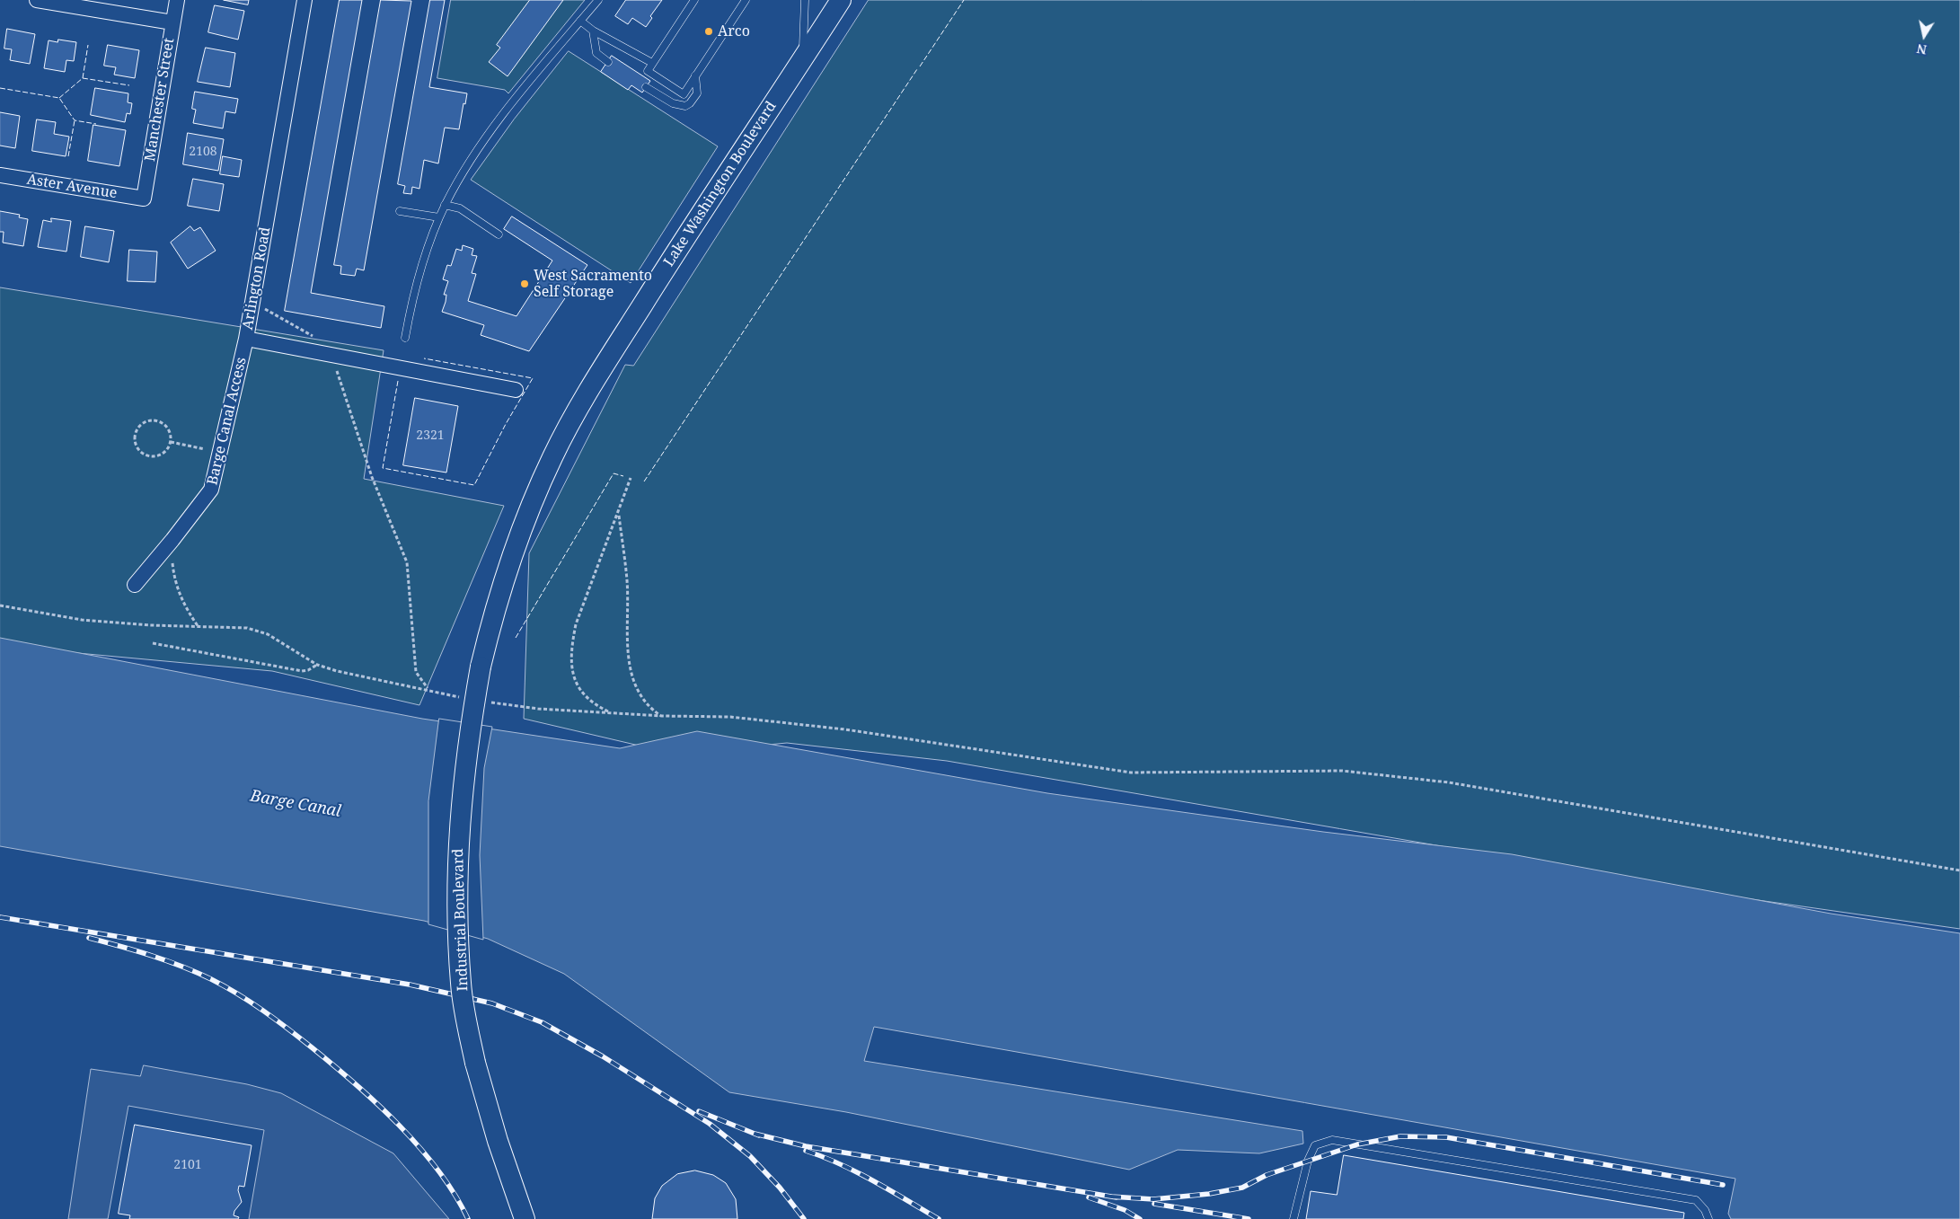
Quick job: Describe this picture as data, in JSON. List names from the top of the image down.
{
  "streets": {
    "main road": ["Lake Washington Boulevard", "Industrial Boulevard"],
    "street": [
      "Manchester Street",
      "Aster Avenue",
      "Arlington Road",
      "Barge Canal Access"
    ]
  },
  "crossings": [
    ["Manchester Street", "Aster Avenue"],
    ["Lake Washington Boulevard", "Industrial Boulevard"],
    ["Arlington Road", "Barge Canal Access"]
  ],
  "water": ["Barge Canal"],
  "places": ["Arco", "West Sacramento Self Storage"],
  "house_numbers": ["2108", "2321", "2101"],
  "north": "bottom"
}
